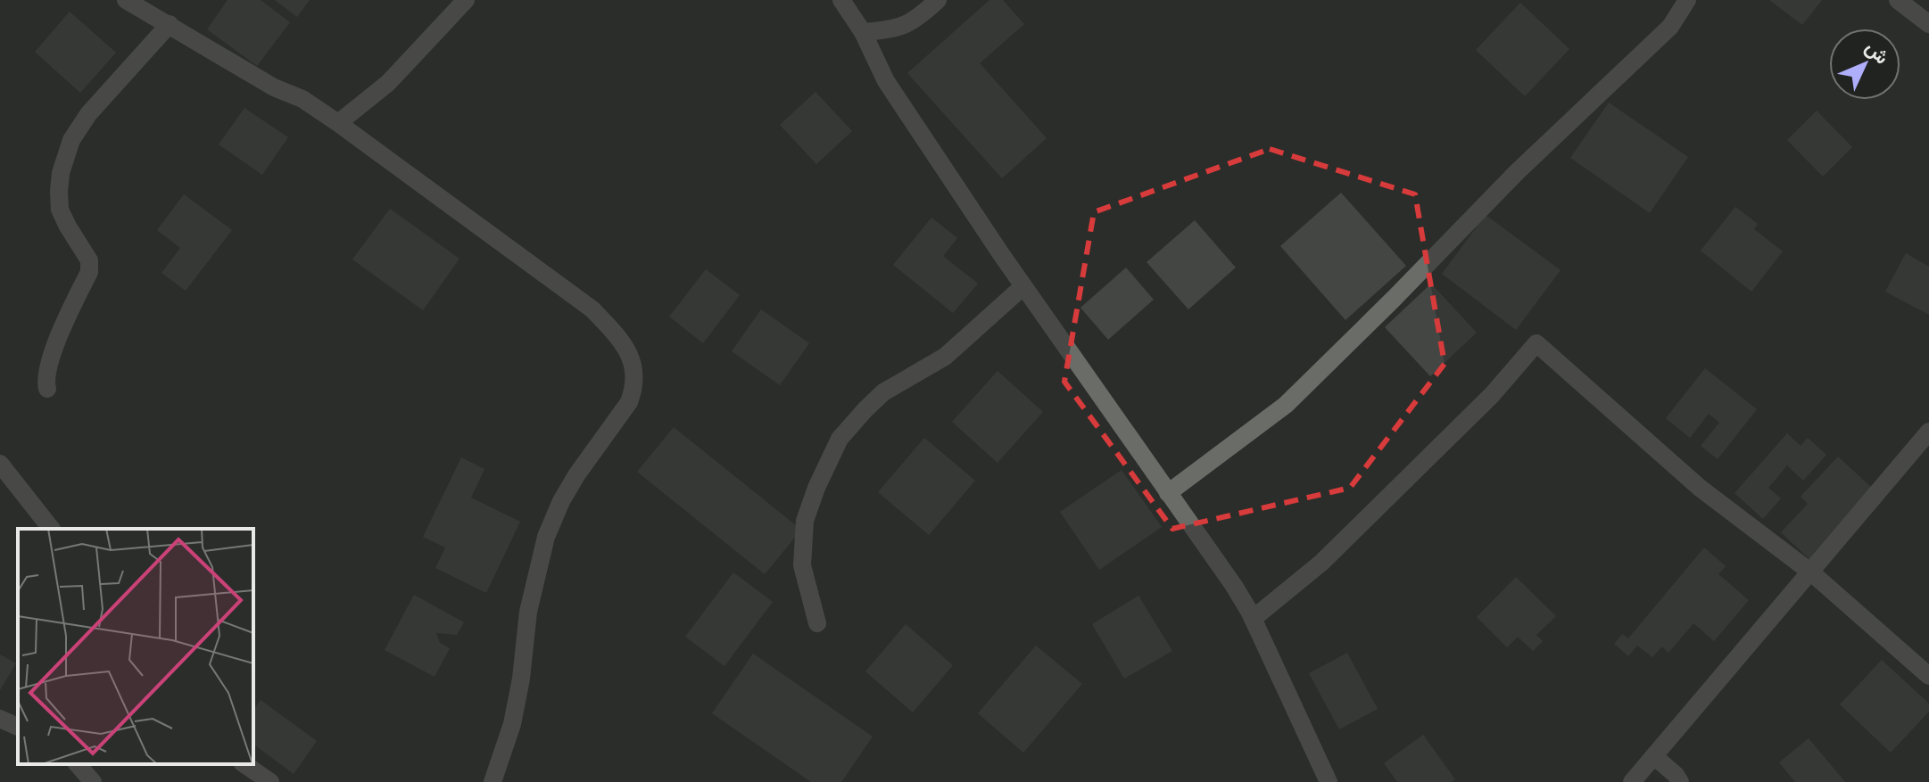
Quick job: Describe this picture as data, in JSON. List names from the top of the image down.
{
  "north": "top right"
}
